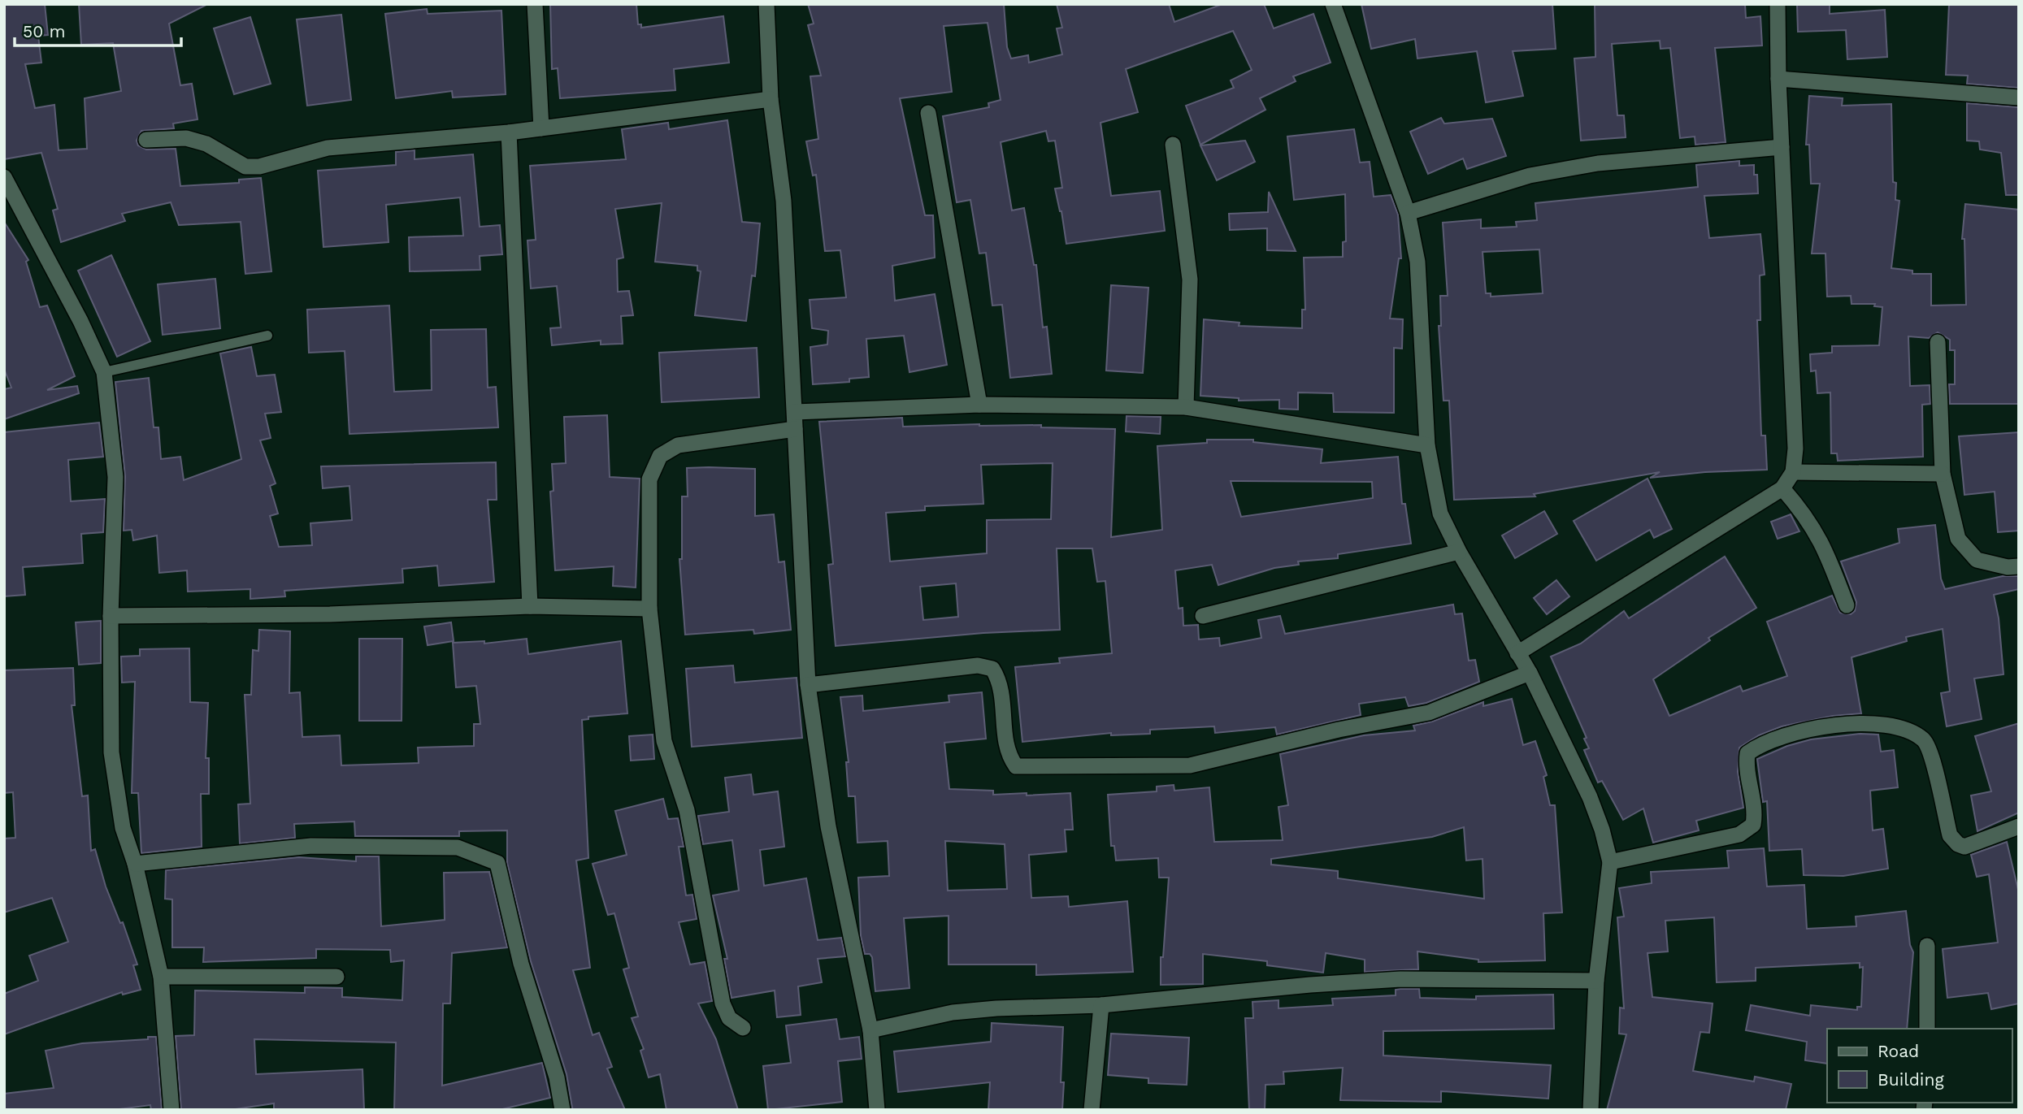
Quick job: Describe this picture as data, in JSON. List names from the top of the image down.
{
  "legend": ["Road", "Building"],
  "scale_bar": "50 m"
}
